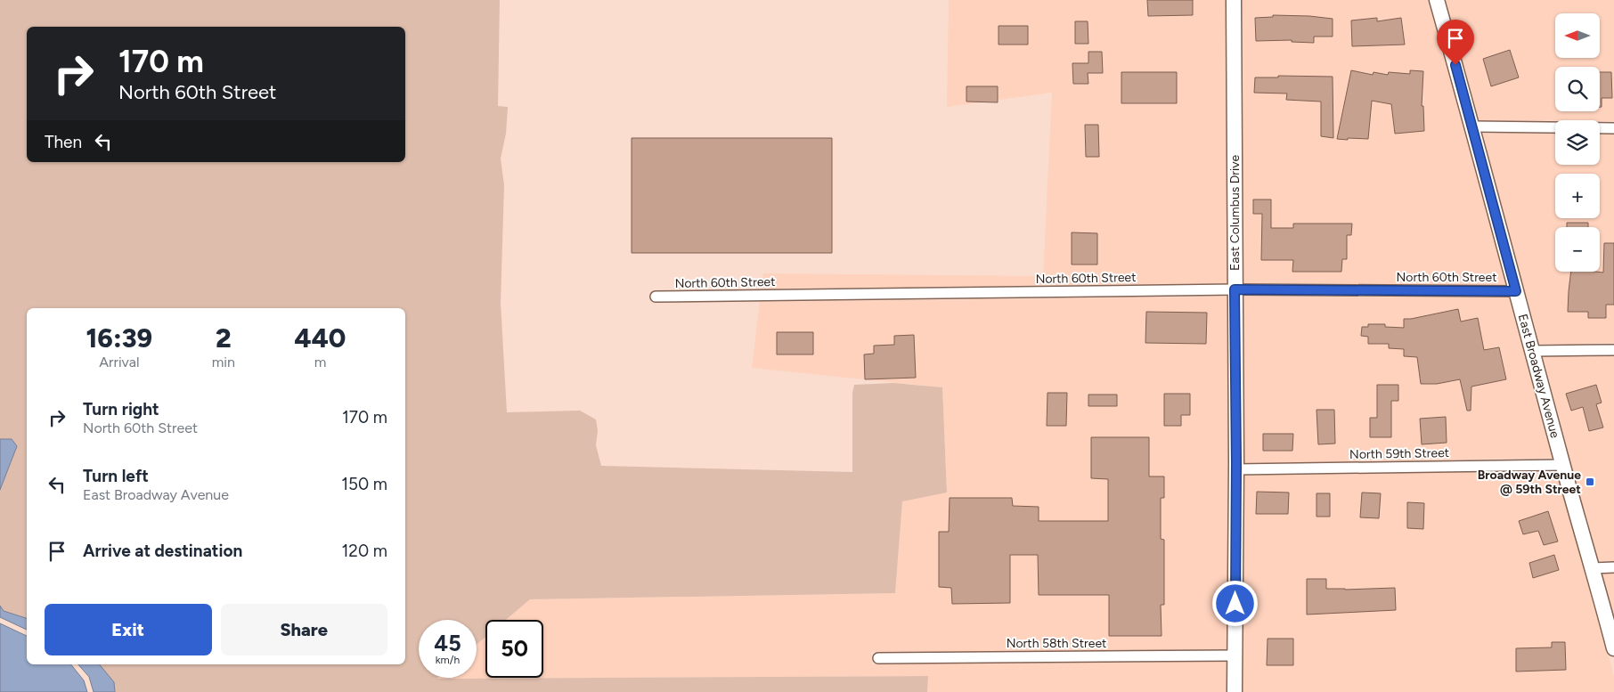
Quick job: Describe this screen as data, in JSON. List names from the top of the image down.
{
  "streets": {
    "main road": ["East Columbus Drive", "East Broadway Avenue"],
    "street": ["North 60th Street", "North 59th Street", "North 58th Street"]
  },
  "crossings": [
    ["East Columbus Drive", "North 60th Street"],
    ["East Columbus Drive", "North 59th Street"],
    ["East Columbus Drive", "North 58th Street"],
    ["North 60th Street", "East Broadway Avenue"],
    ["East Broadway Avenue", "North 59th Street"]
  ],
  "places": {
    "transit": ["Broadway Avenue @ 59th Street"]
  },
  "north": "left",
  "page": {
    "map_buttons": ["+", "−"],
    "turn": ["170 m", "North 60th Street"],
    "then": "Then",
    "eta": [
      "16:39",
      "Arrival",
      "2",
      "min",
      "440",
      "m"
    ],
    "list": [
      {
        "name": "Turn right",
        "note": "North 60th Street",
        "value": "170 m"
      },
      {
        "name": "Turn left",
        "note": "East Broadway Avenue",
        "value": "150 m"
      },
      {
        "name": "Arrive at destination",
        "value": "120 m"
      }
    ],
    "buttons": ["Exit", "Share"],
    "speed": "45 km/h",
    "limit": "50"
  }
}
